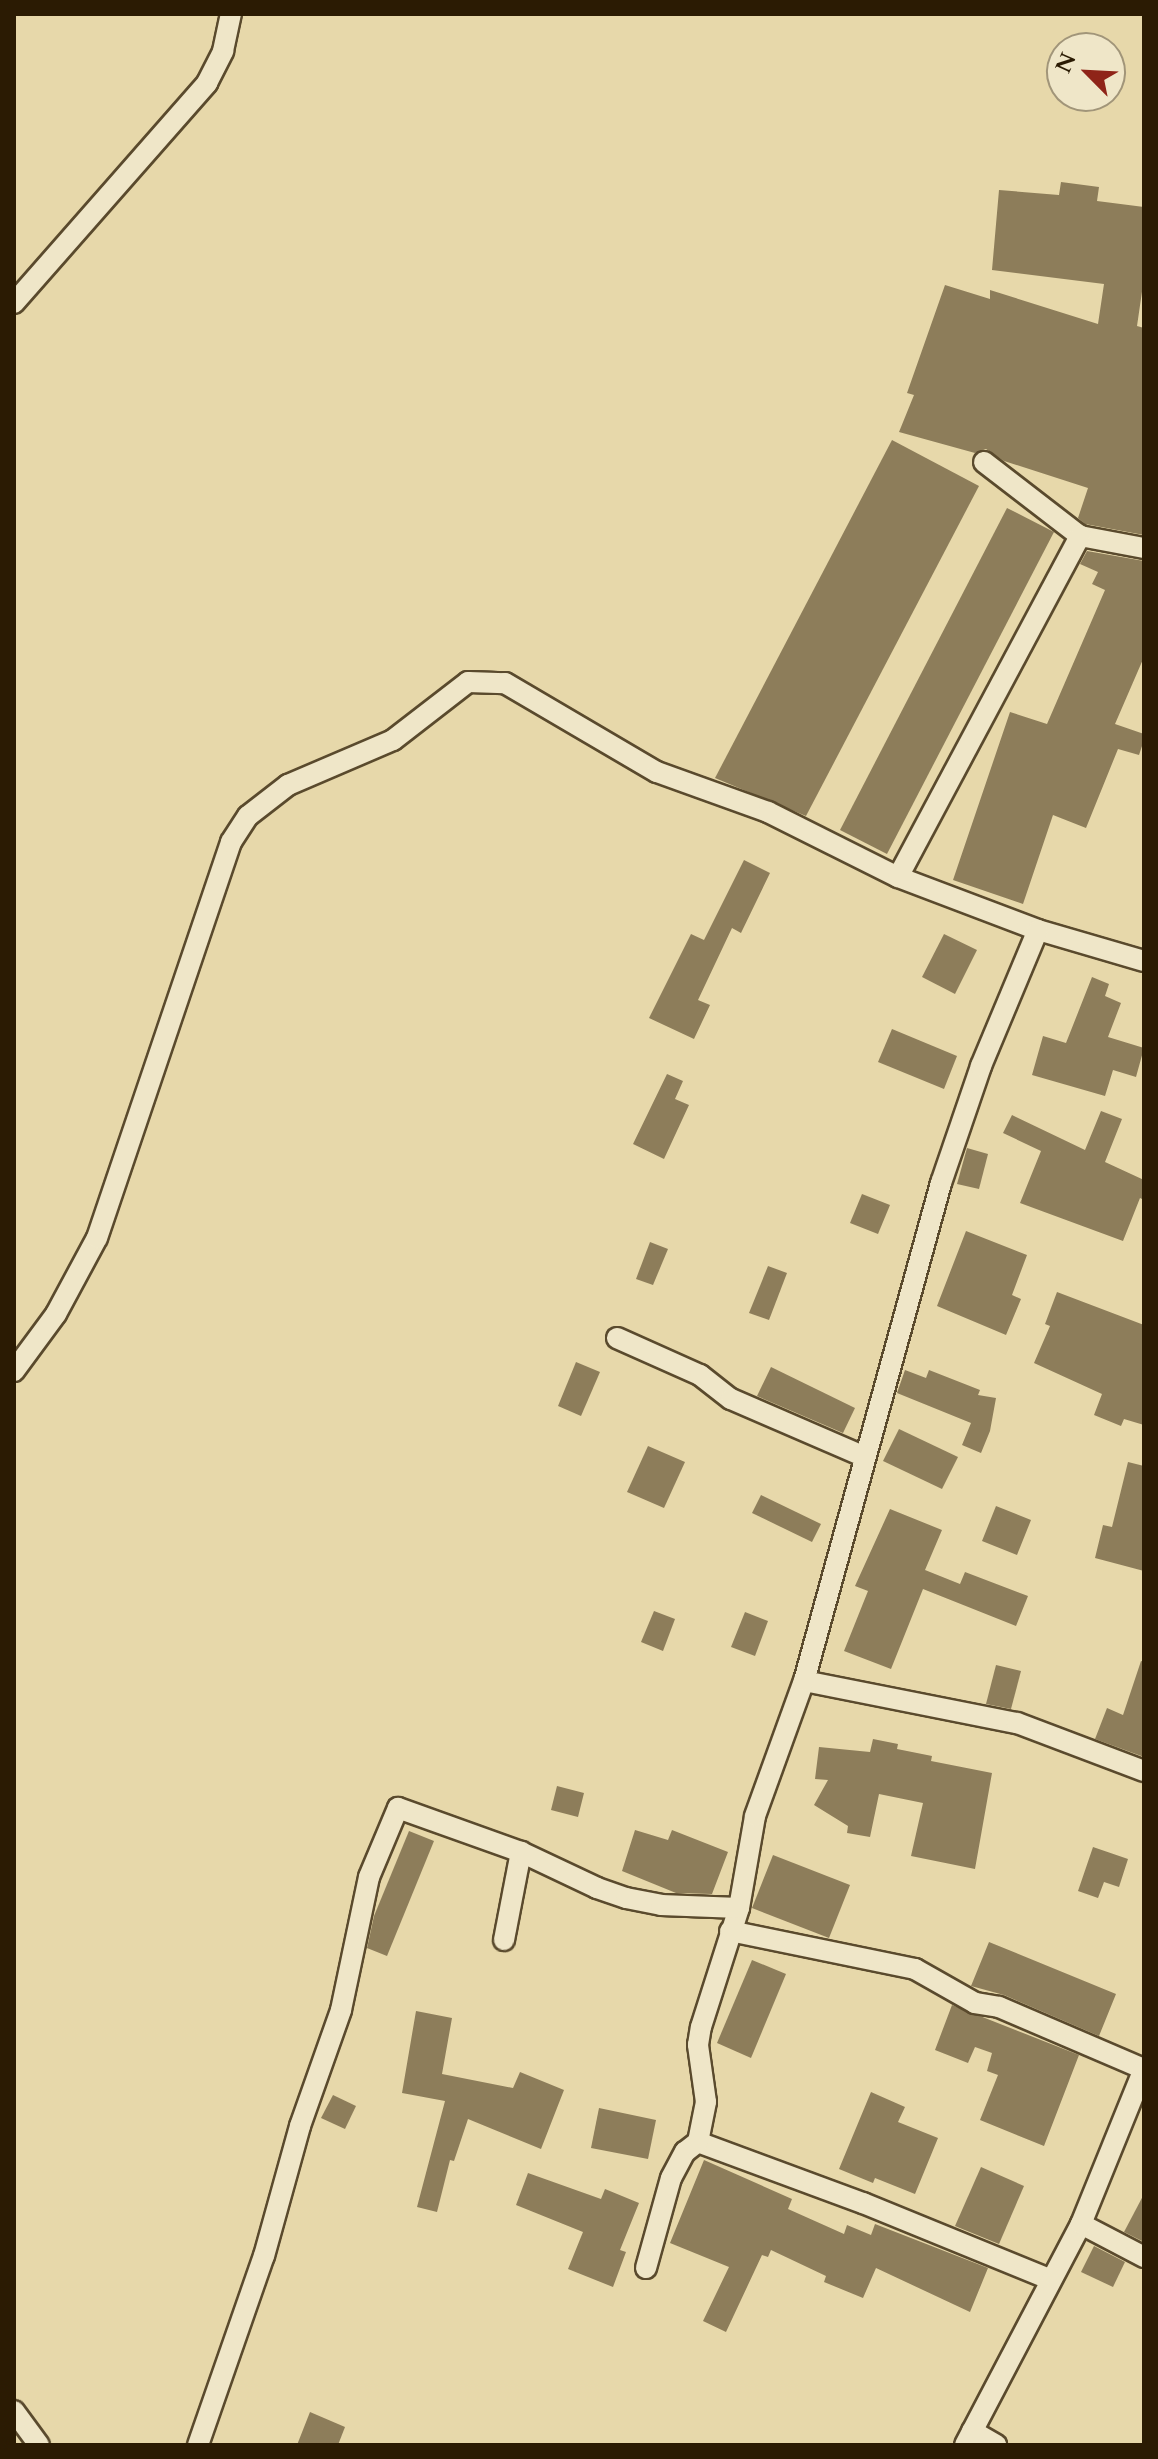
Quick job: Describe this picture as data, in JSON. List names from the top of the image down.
{
  "north": "top left"
}
